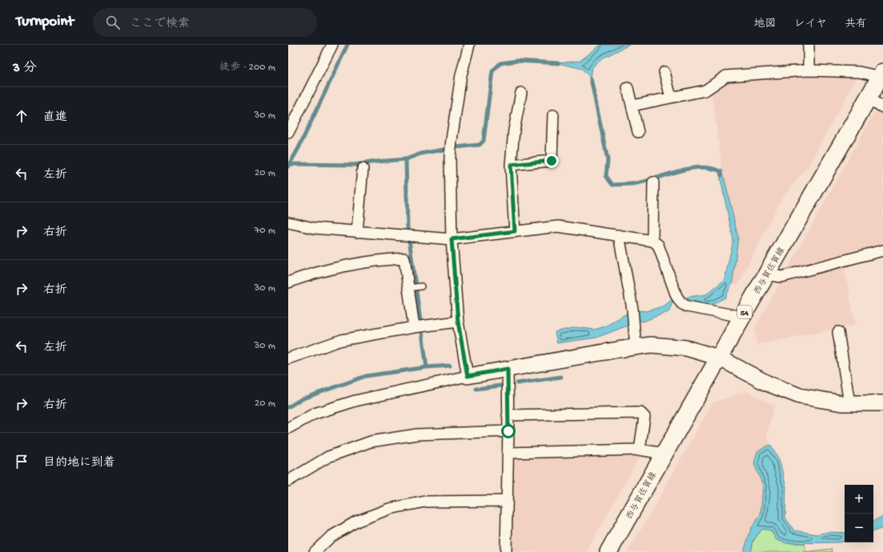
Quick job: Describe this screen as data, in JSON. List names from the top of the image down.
{
  "streets": {
    "main road": ["西与賀佐賀線", "54"]
  },
  "page": {
    "header": "Turnpoint",
    "search": "ここで検索",
    "nav": ["地図", "レイヤ", "共有"],
    "heading": ["3 分", "徒歩 · 200 m"],
    "list": [
      ["直進", "30 m"],
      ["左折", "20 m"],
      ["右折", "70 m"],
      ["右折", "30 m"],
      ["左折", "30 m"],
      ["右折", "20 m"],
      "目的地に到着"
    ],
    "map_buttons": ["+", "−"]
  }
}
